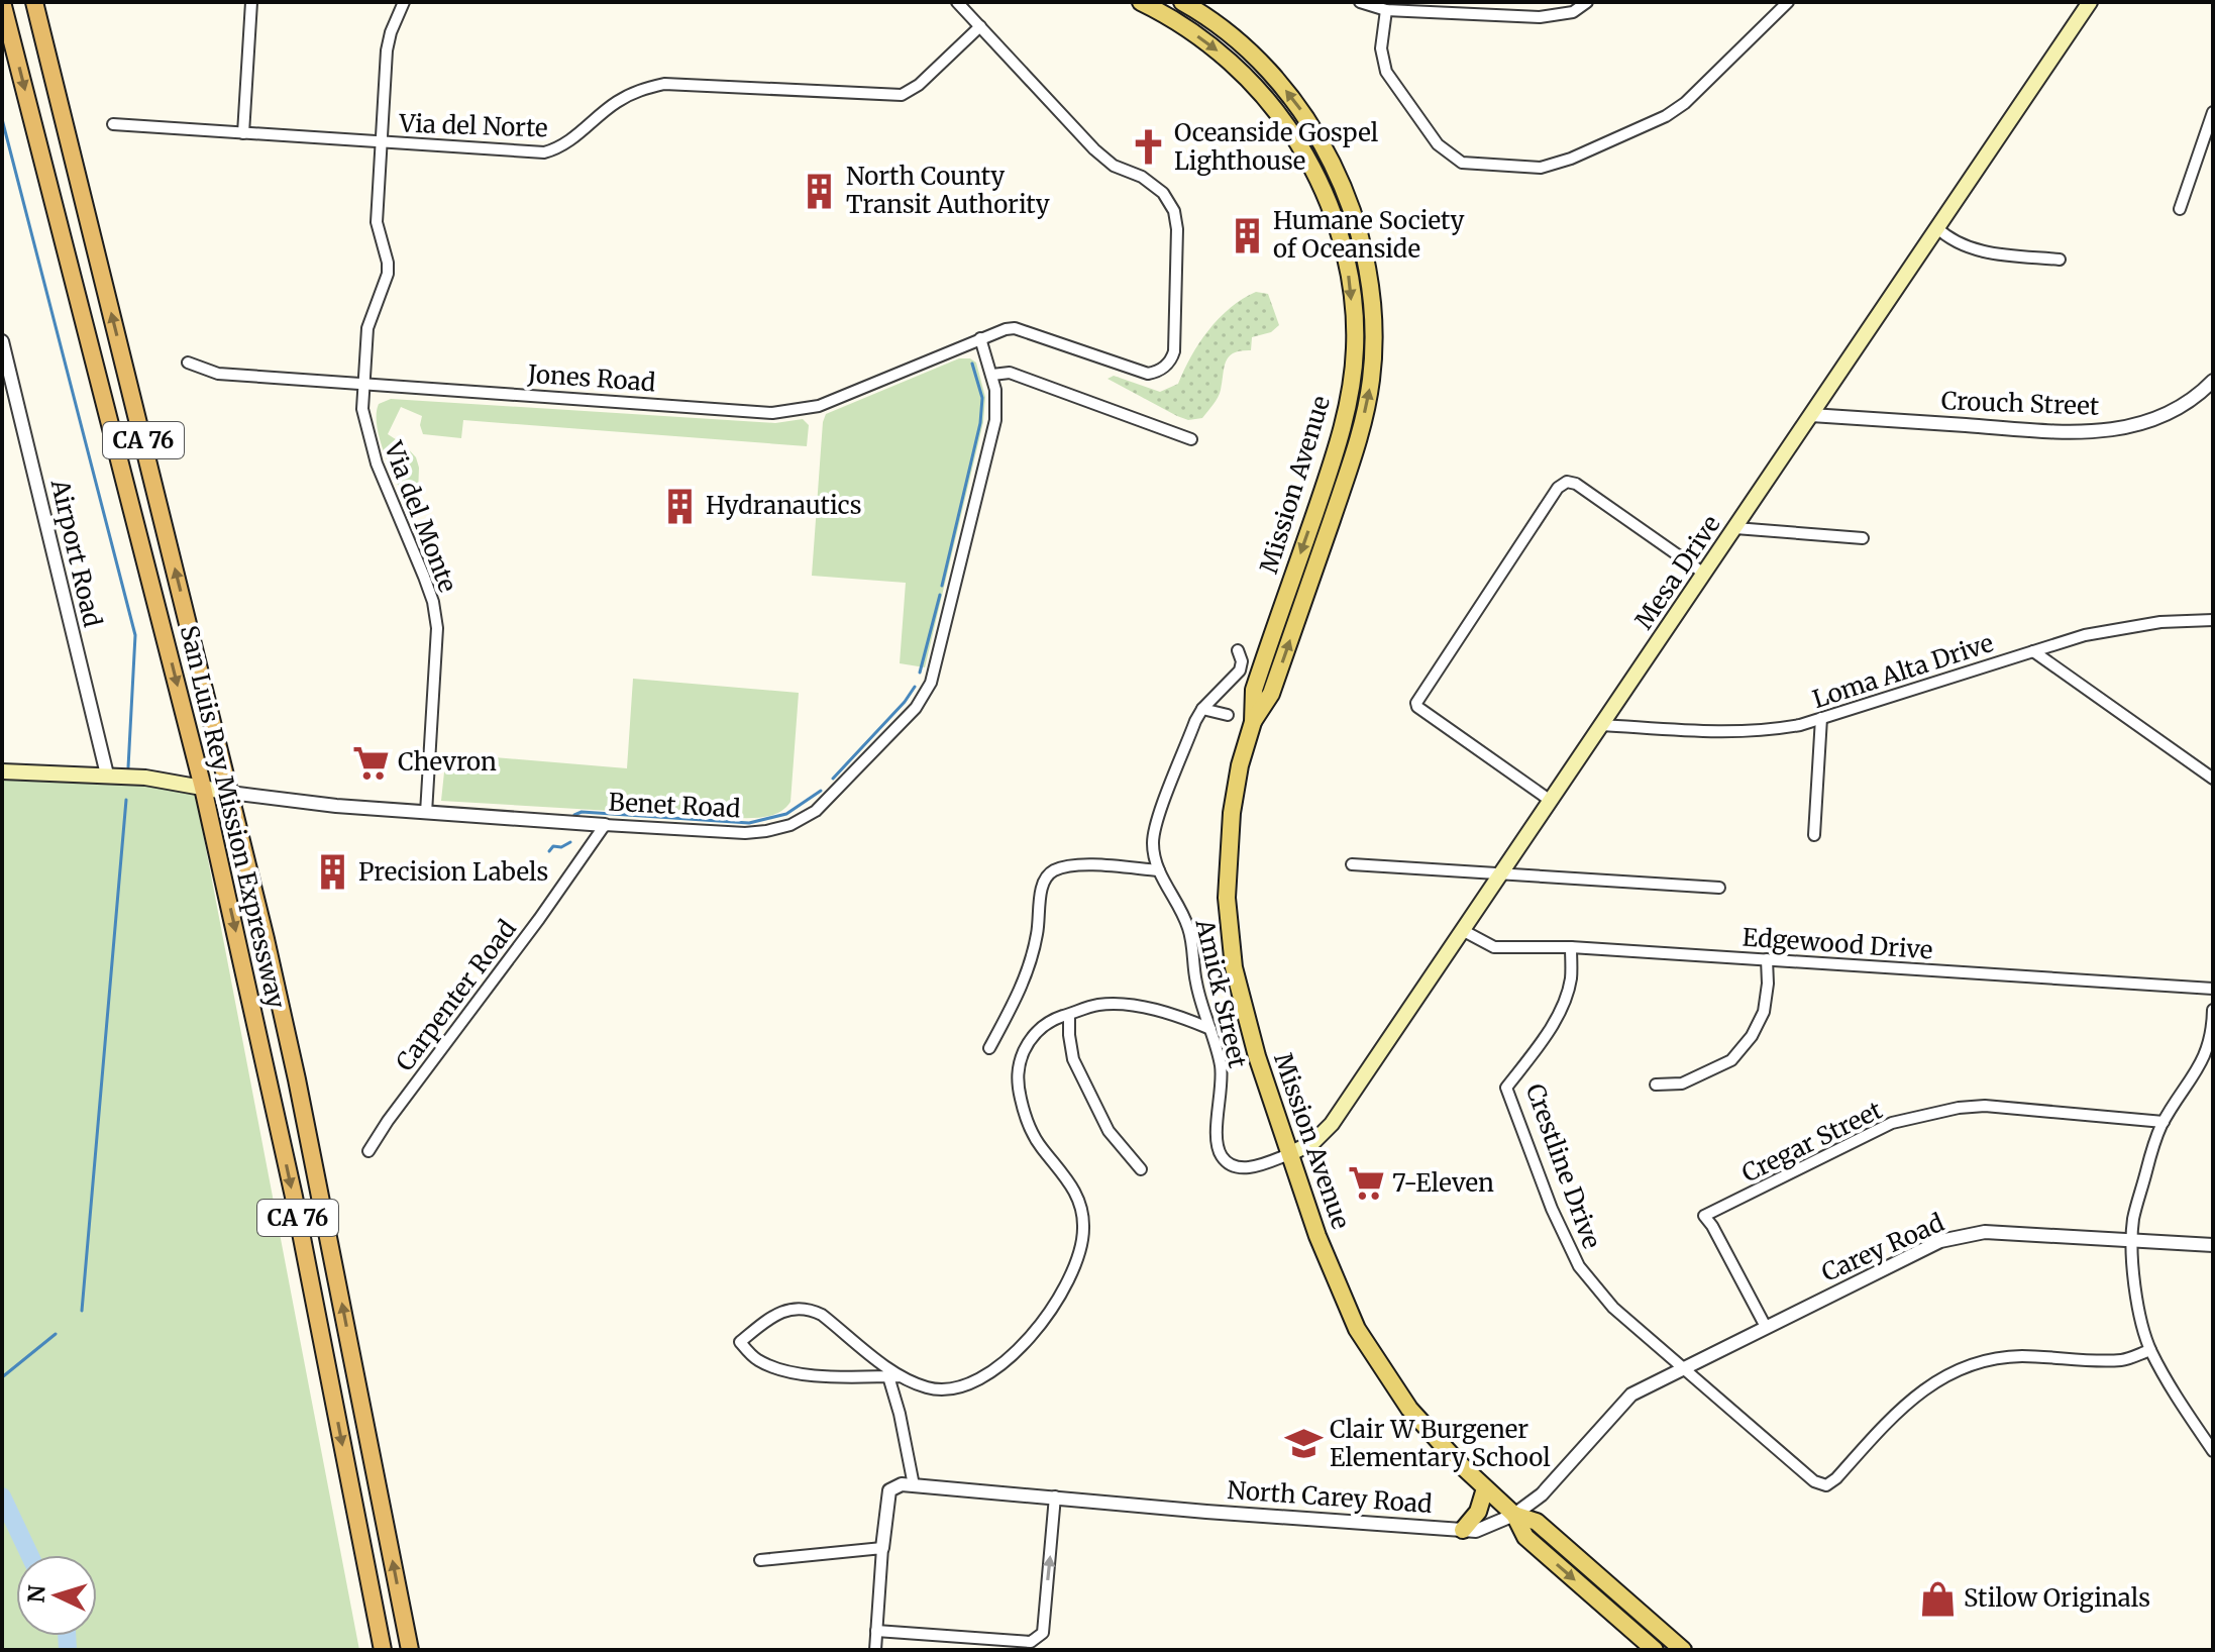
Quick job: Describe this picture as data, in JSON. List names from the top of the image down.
{
  "streets": {
    "highway": ["CA 76", "San Luis Rey Mission Expressway"],
    "main road": ["Mission Avenue", "Mesa Drive", "Benet Road"],
    "street": [
      "Via del Norte",
      "Jones Road",
      "Crouch Street",
      "Via del Monte",
      "Airport Road",
      "Loma Alta Drive",
      "Edgewood Drive",
      "Amick Street",
      "Carpenter Road",
      "Cregar Street",
      "Crestline Drive",
      "Carey Road",
      "North Carey Road"
    ]
  },
  "crossings": [
    ["Via del Norte", "Jones Road"],
    ["Via del Norte", "Via del Monte"],
    ["Jones Road", "Via del Monte"],
    ["Jones Road", "Benet Road"],
    ["Crouch Street", "Mesa Drive"],
    ["Mission Avenue", "Mesa Drive"],
    ["Mission Avenue", "Amick Street"],
    ["Mission Avenue", "North Carey Road"],
    ["Via del Monte", "Benet Road"],
    ["Airport Road", "Benet Road"],
    ["Mesa Drive", "Loma Alta Drive"],
    ["Mesa Drive", "Edgewood Drive"],
    ["Mesa Drive", "Amick Street"],
    ["Benet Road", "San Luis Rey Mission Expressway"],
    ["Benet Road", "Carpenter Road"],
    ["Edgewood Drive", "Crestline Drive"],
    ["Cregar Street", "Carey Road"],
    ["Crestline Drive", "Carey Road"],
    ["Crestline Drive", "North Carey Road"],
    ["Carey Road", "North Carey Road"]
  ],
  "places": {
    "church": ["Oceanside Gospel Lighthouse"],
    "building": [
      "North County Transit Authority",
      "Humane Society of Oceanside",
      "Hydranautics",
      "Precision Labels"
    ],
    "supermarket": ["Chevron", "7-Eleven"],
    "school or university": ["Clair W Burgener Elementary School"],
    "shop": ["Stilow Originals"]
  },
  "north": "left"
}
